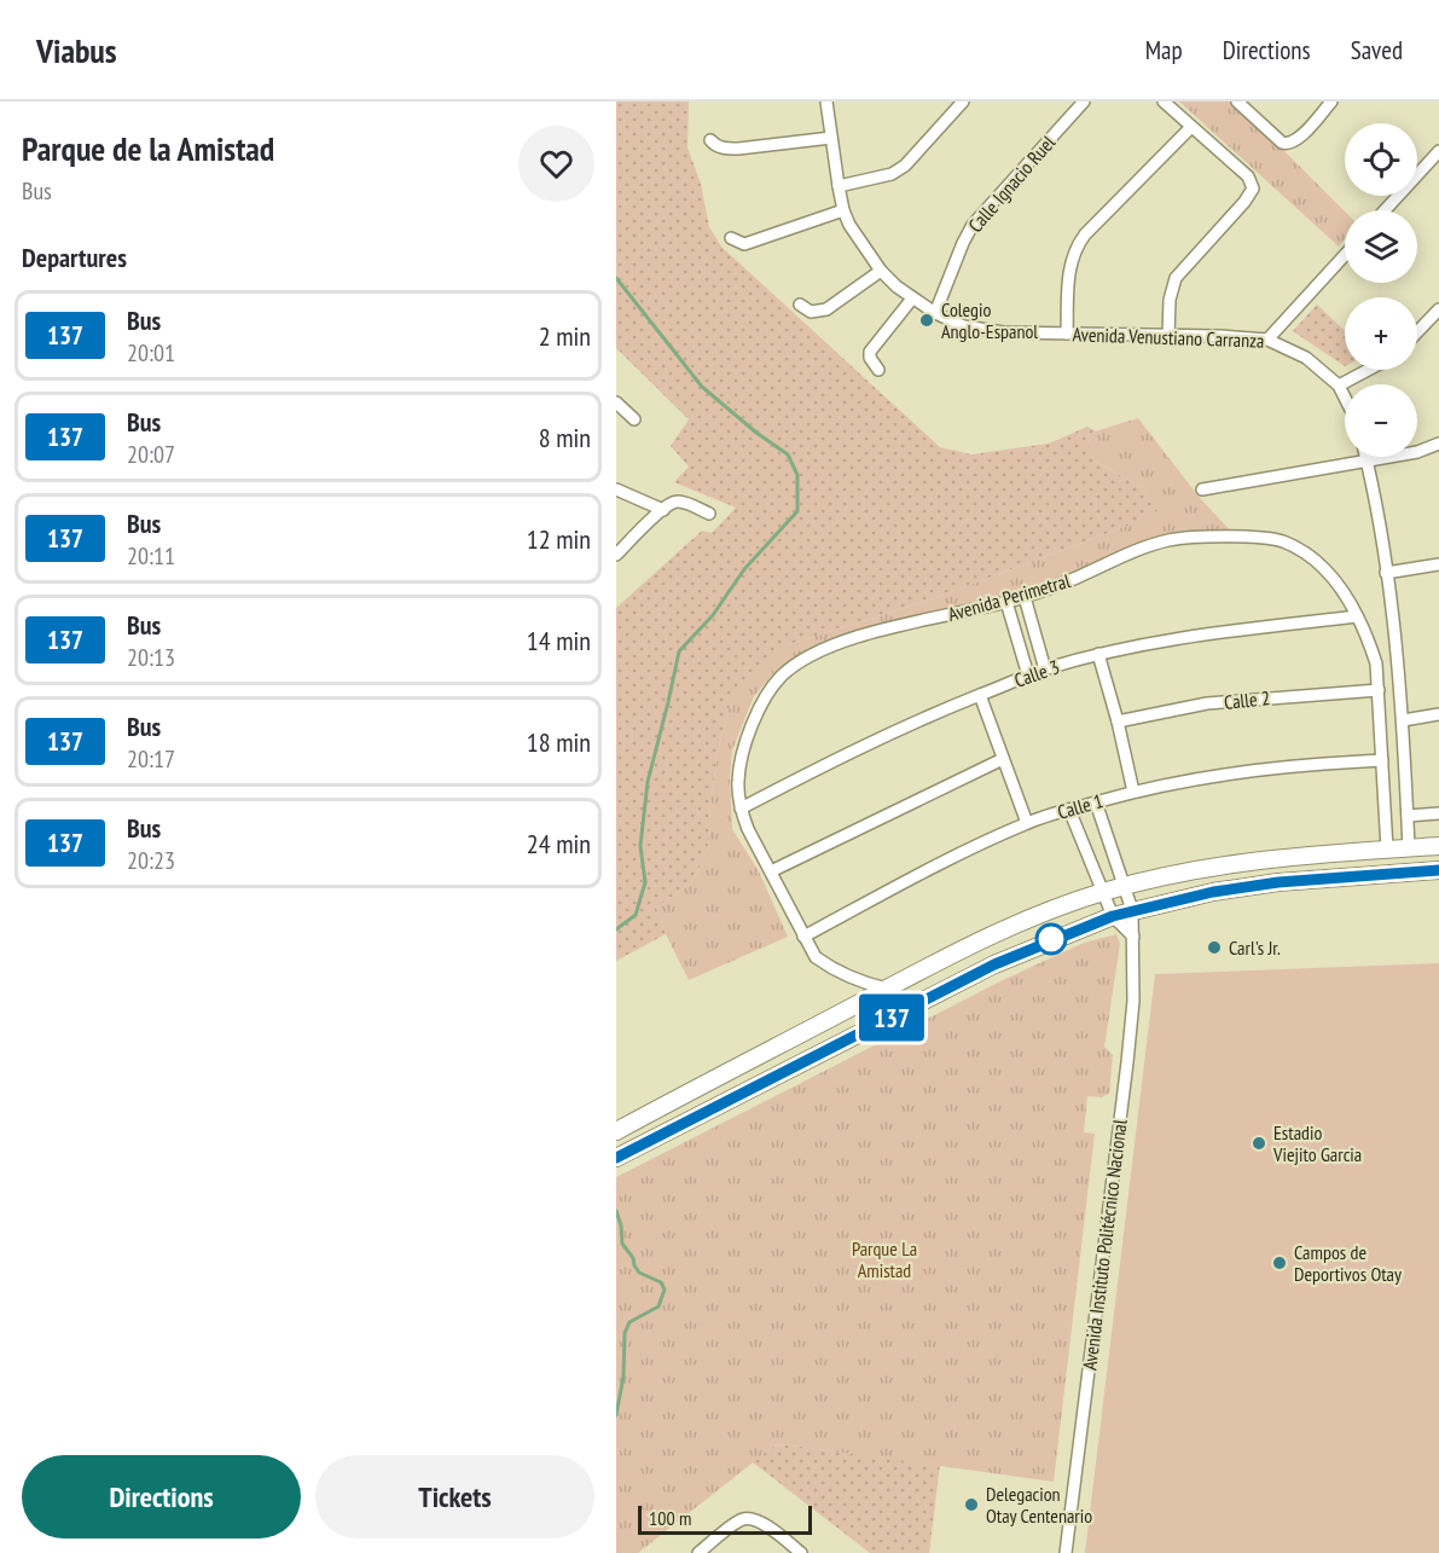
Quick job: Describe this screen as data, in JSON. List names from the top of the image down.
{
  "streets": {
    "street": [
      "Calle Ignacio Ruel",
      "Avenida Venustiano Carranza",
      "Avenida Perimetral",
      "Calle 3",
      "Calle 2",
      "Calle 1",
      "Avenida Instituto Politécnico Nacional"
    ]
  },
  "crossings": [
    ["Calle Ignacio Ruel", "Avenida Venustiano Carranza"],
    ["Avenida Perimetral", "Calle 3"],
    ["Avenida Perimetral", "Calle 2"],
    ["Avenida Perimetral", "Calle 1"],
    ["Calle 1", "Avenida Instituto Politécnico Nacional"]
  ],
  "parks": ["Parque La Amistad"],
  "places": [
    "Colegio Anglo-Espanol",
    "Carl's Jr.",
    "Estadio Viejito Garcia",
    "Campos de Deportivos Otay",
    "Delegacion Otay Centenario"
  ],
  "lines": ["bus line 137"],
  "scale_bar": "100 m",
  "page": {
    "header": "Viabus",
    "nav": ["Map", "Directions", "Saved"],
    "heading": [
      ["Parque de la Amistad", "Bus"],
      "Departures"
    ],
    "on_map": "137",
    "map_buttons": ["+", "−"],
    "list": [
      {
        "mark": "137",
        "name": "Bus",
        "note": "20:01",
        "value": "2 min"
      },
      {
        "mark": "137",
        "name": "Bus",
        "note": "20:07",
        "value": "8 min"
      },
      {
        "mark": "137",
        "name": "Bus",
        "note": "20:11",
        "value": "12 min"
      },
      {
        "mark": "137",
        "name": "Bus",
        "note": "20:13",
        "value": "14 min"
      },
      {
        "mark": "137",
        "name": "Bus",
        "note": "20:17",
        "value": "18 min"
      },
      {
        "mark": "137",
        "name": "Bus",
        "note": "20:23",
        "value": "24 min"
      }
    ],
    "buttons": ["Directions", "Tickets"],
    "scale": "100 m"
  }
}
